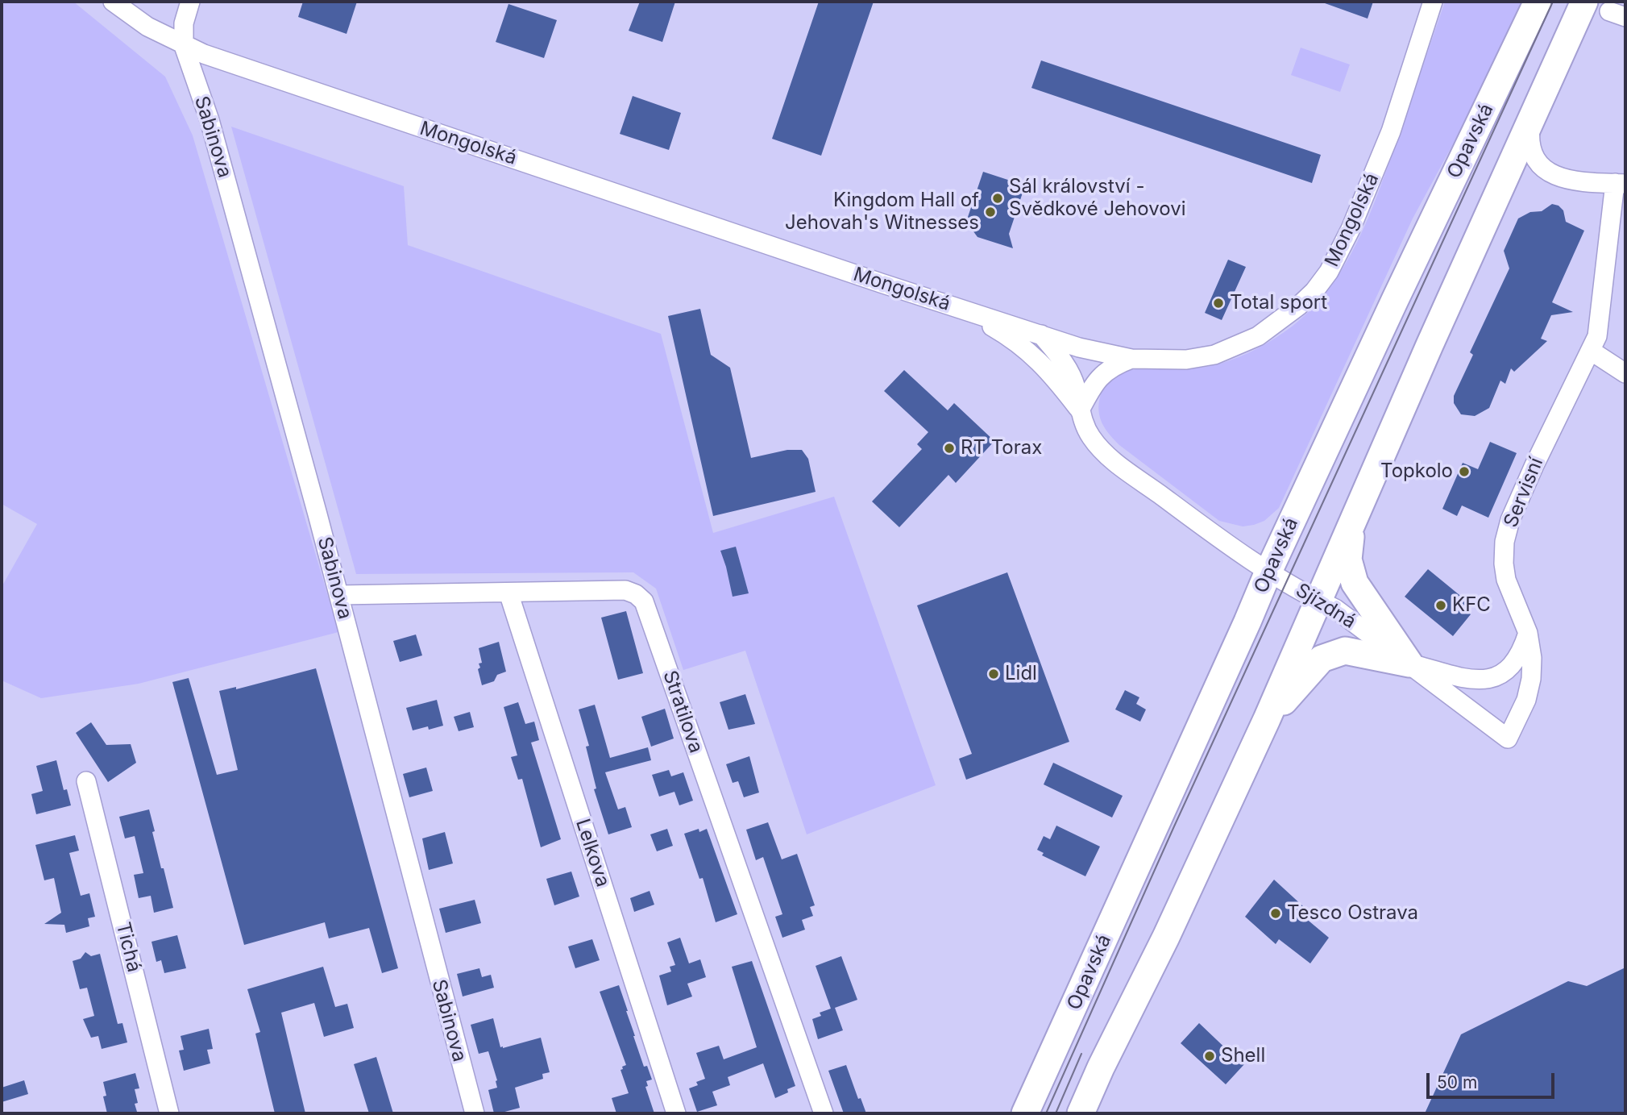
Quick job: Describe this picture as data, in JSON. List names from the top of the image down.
{
  "streets": {
    "main road": ["Opavská"],
    "street": [
      "Sabinova",
      "Mongolská",
      "Servisní",
      "Sjízdná",
      "Stratilova",
      "Lelkova",
      "Tichá"
    ]
  },
  "crossings": [
    ["Sabinova", "Mongolská"],
    ["Sabinova", "Stratilova"],
    ["Opavská", "Sjízdná"],
    ["Servisní", "Sjízdná"],
    ["Stratilova", "Lelkova"]
  ],
  "places": [
    "Sál království - Svědkové Jehovovi",
    "Kingdom Hall of Jehovah's Witnesses",
    "Total sport",
    "RT Torax",
    "Topkolo",
    "KFC",
    "Lidl",
    "Tesco Ostrava",
    "Shell"
  ],
  "scale_bar": "50 m"
}
